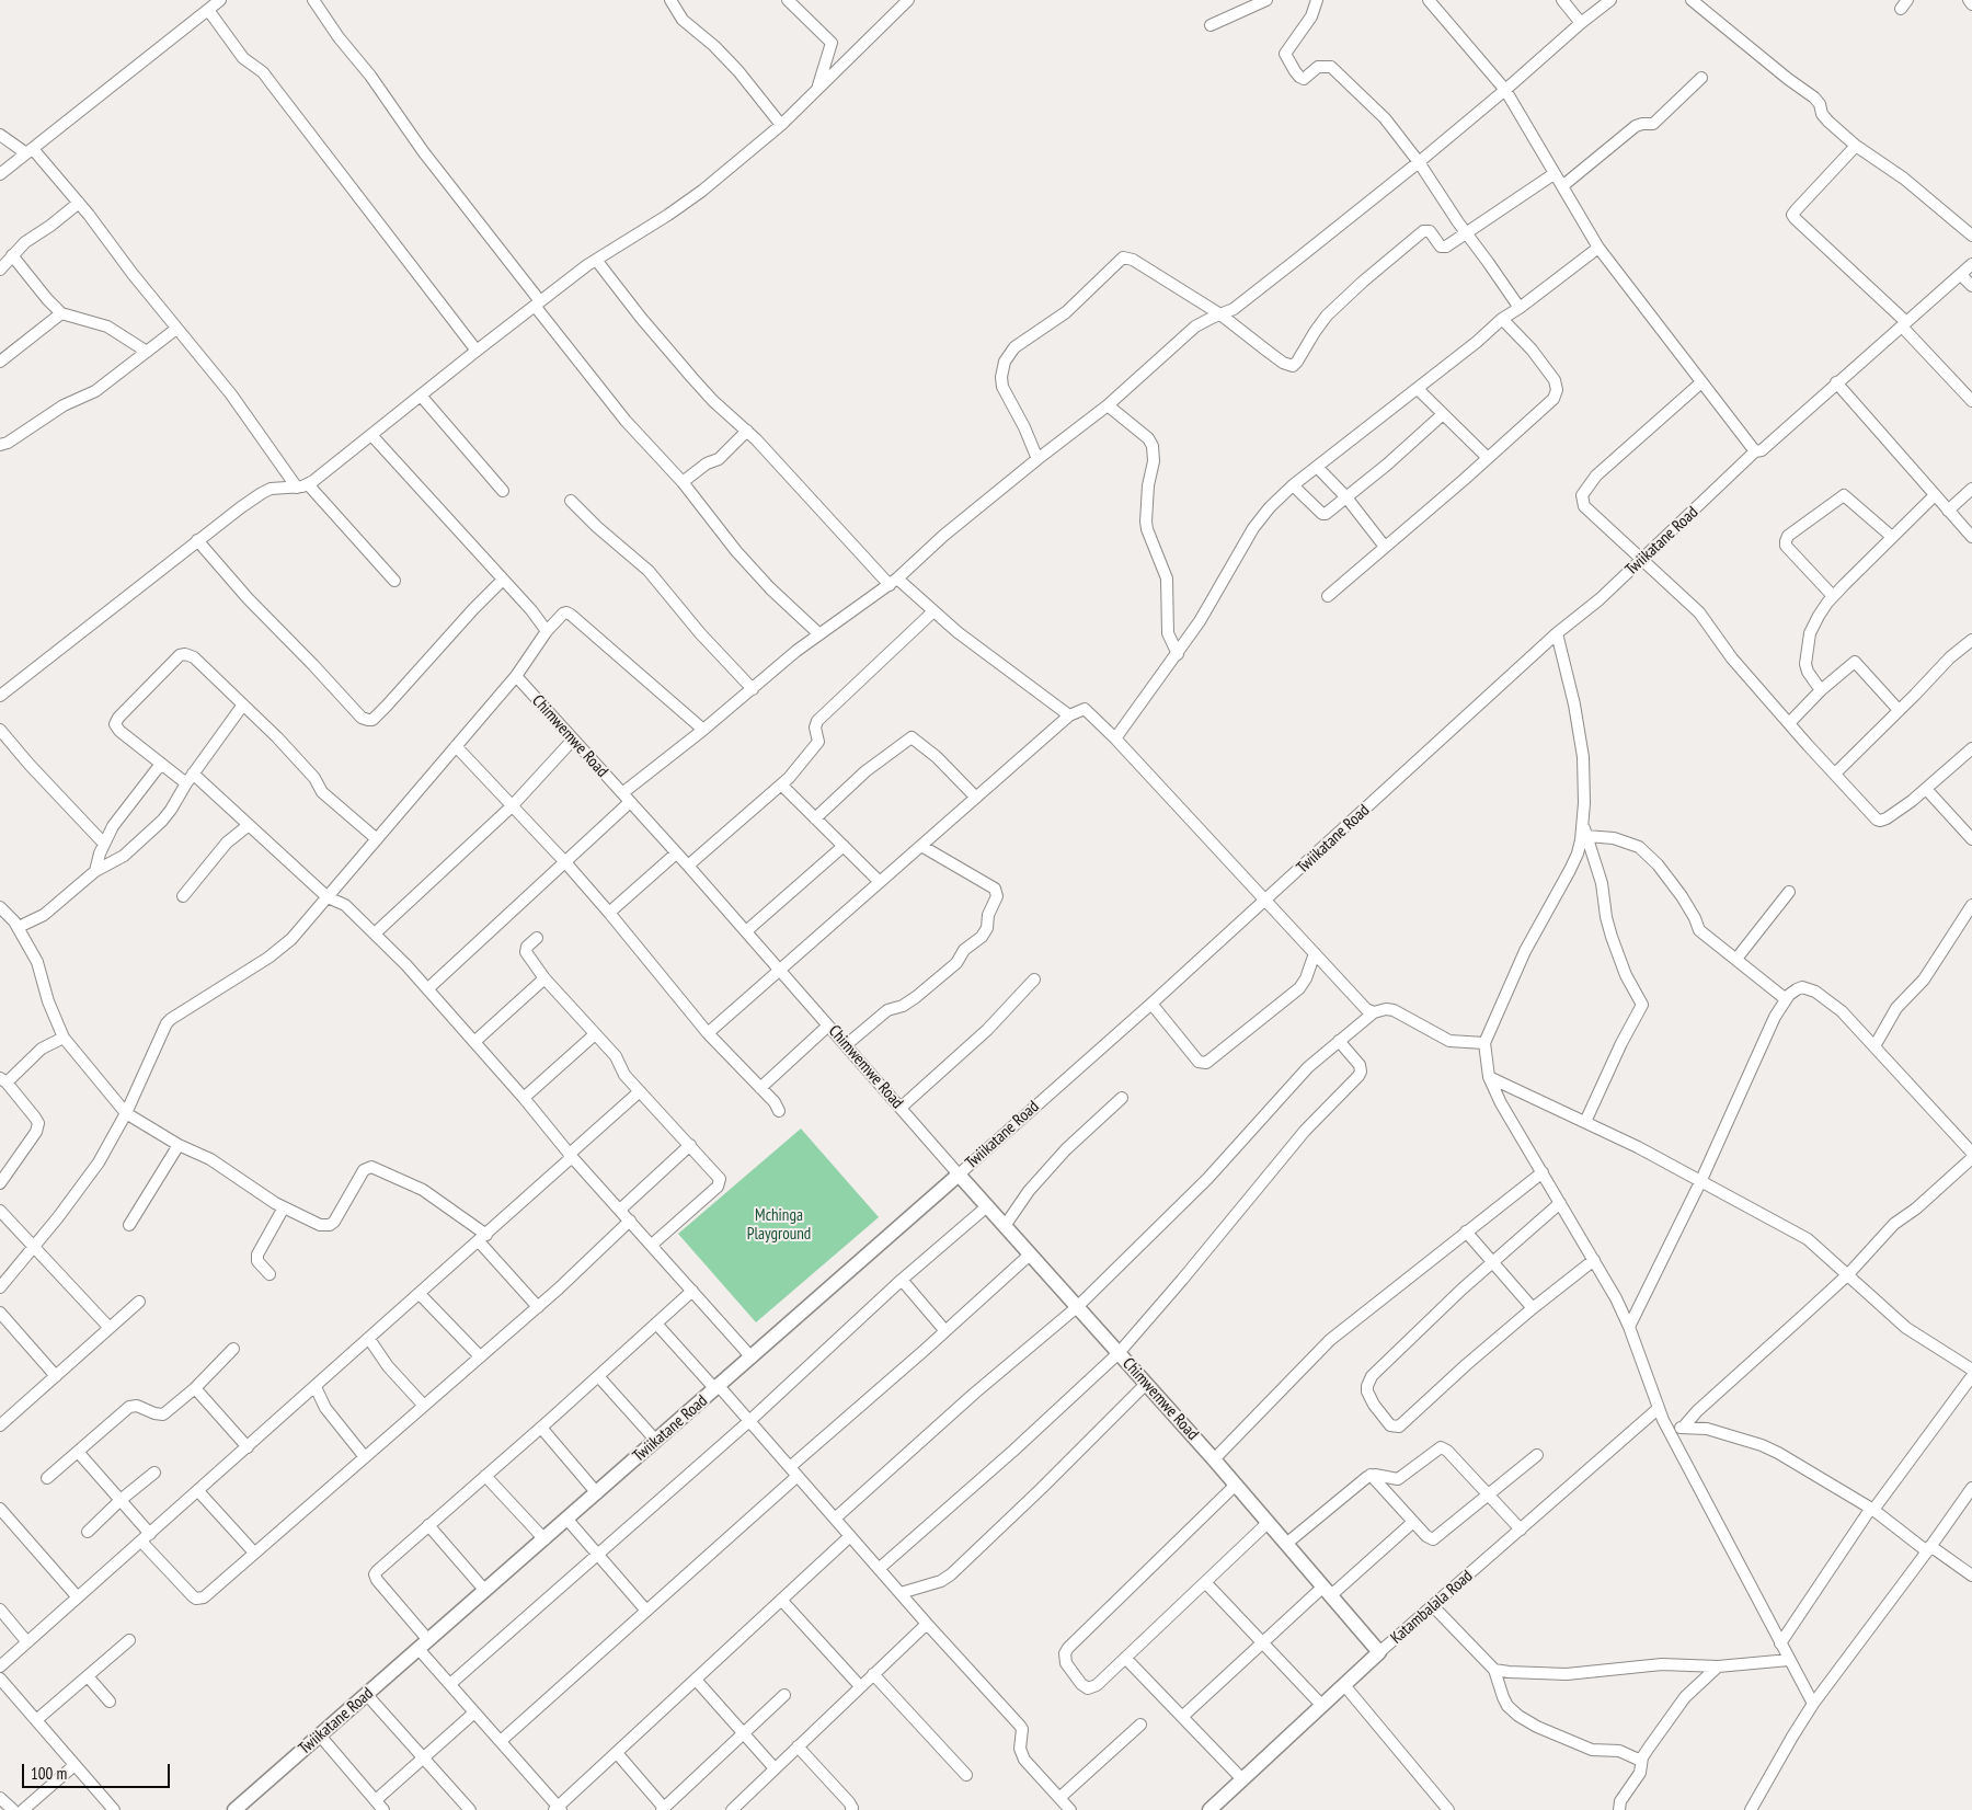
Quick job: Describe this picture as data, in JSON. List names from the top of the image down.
{
  "streets": {
    "main road": ["Twiikatane Road", "Chimwemwe Road", "Katambalala Road"]
  },
  "crossings": [
    ["Twiikatane Road", "Chimwemwe Road"],
    ["Chimwemwe Road", "Katambalala Road"]
  ],
  "parks": ["Mchinga Playground"],
  "scale_bar": "100 m"
}
